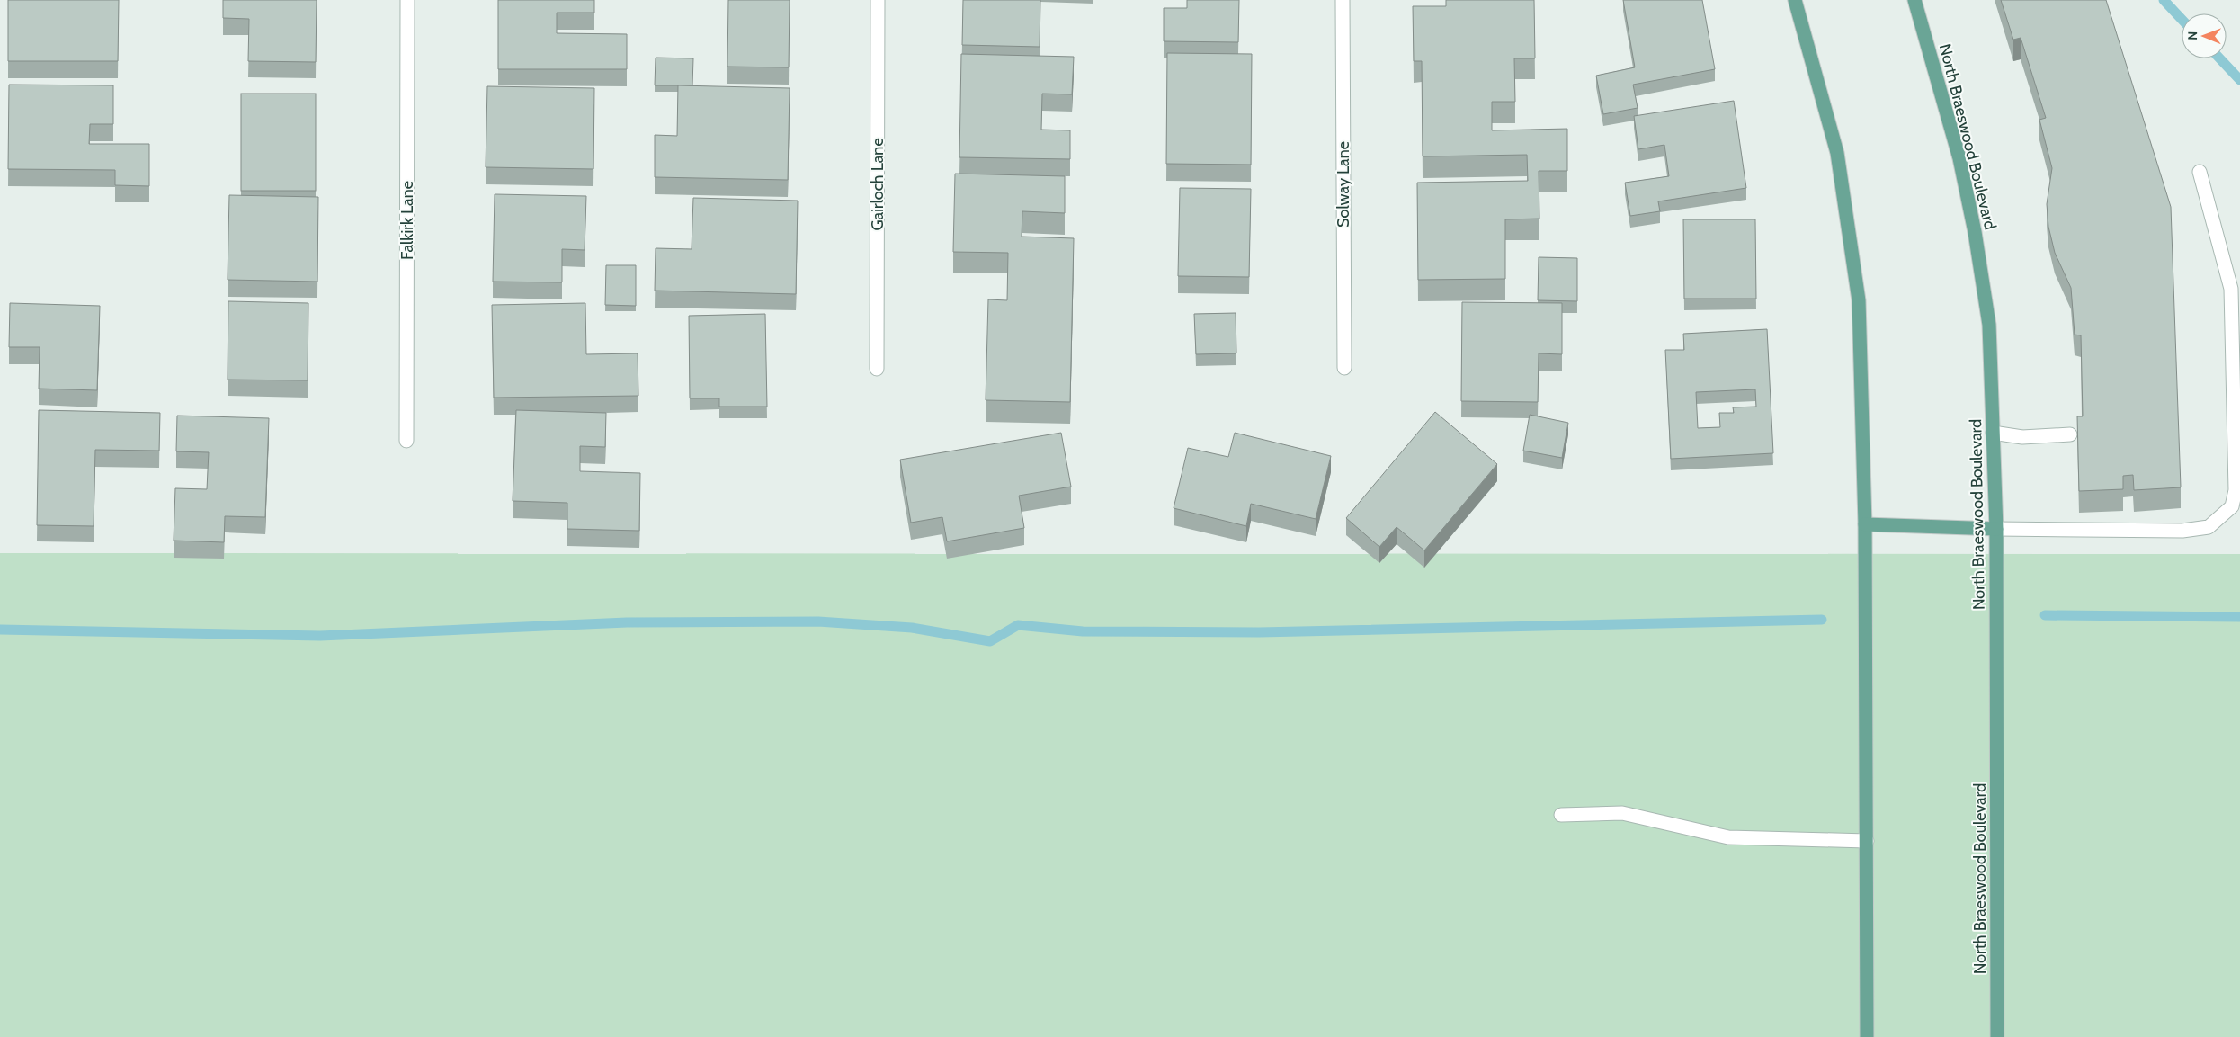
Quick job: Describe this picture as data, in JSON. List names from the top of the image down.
{
  "streets": {
    "main road": ["North Braeswood Boulevard"],
    "street": ["Gairloch Lane", "Solway Lane", "Falkirk Lane"]
  },
  "north": "left"
}
